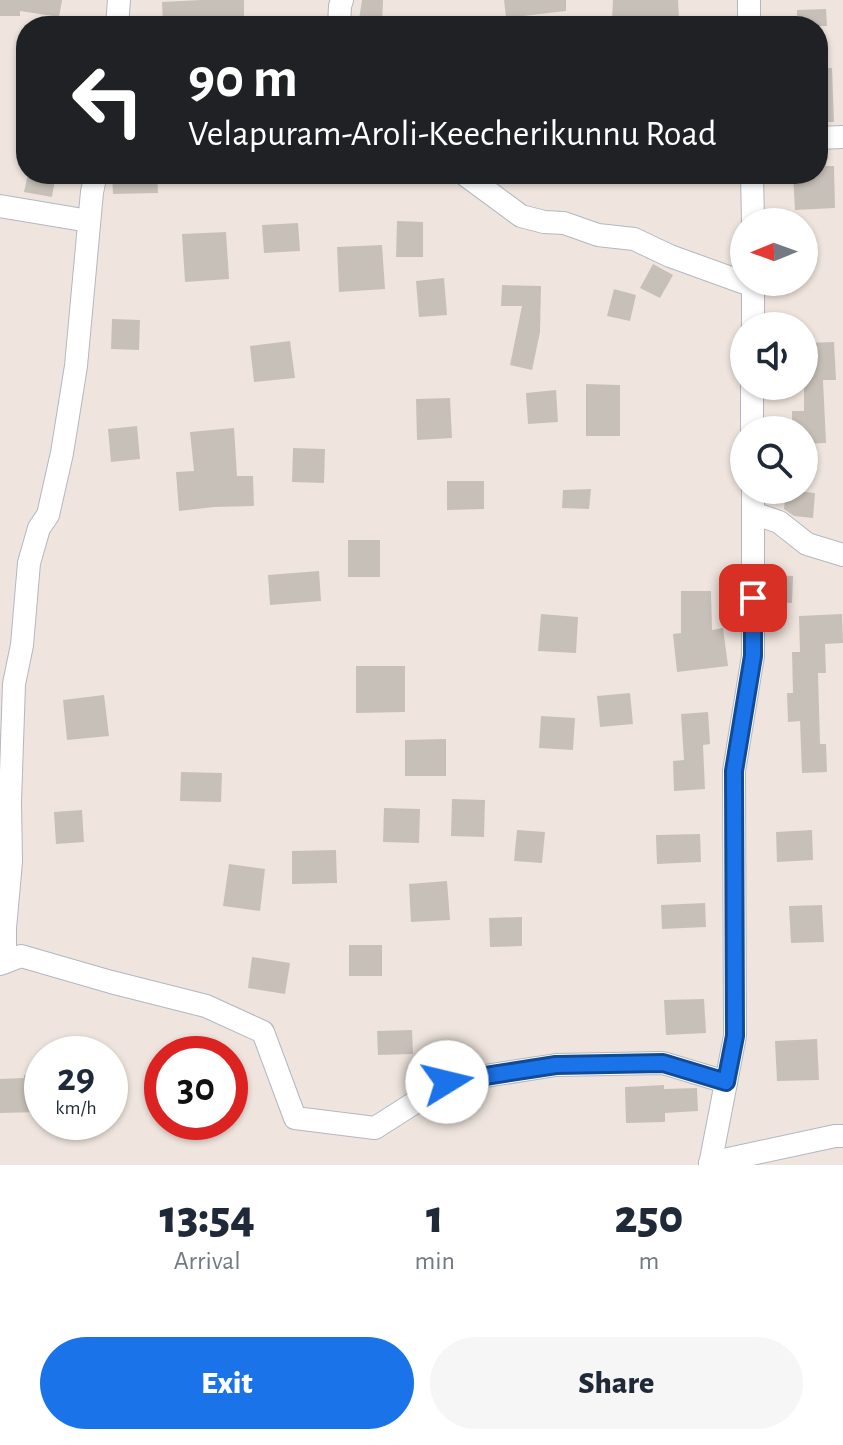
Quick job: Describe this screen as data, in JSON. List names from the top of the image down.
{
  "north": "left",
  "page": {
    "turn": ["90 m", "Velapuram-Aroli-Keecherikunnu Road"],
    "speed": "29 km/h",
    "limit": "30",
    "eta": [
      "13:54",
      "Arrival",
      "1",
      "min",
      "250",
      "m"
    ],
    "buttons": ["Exit", "Share"]
  }
}
